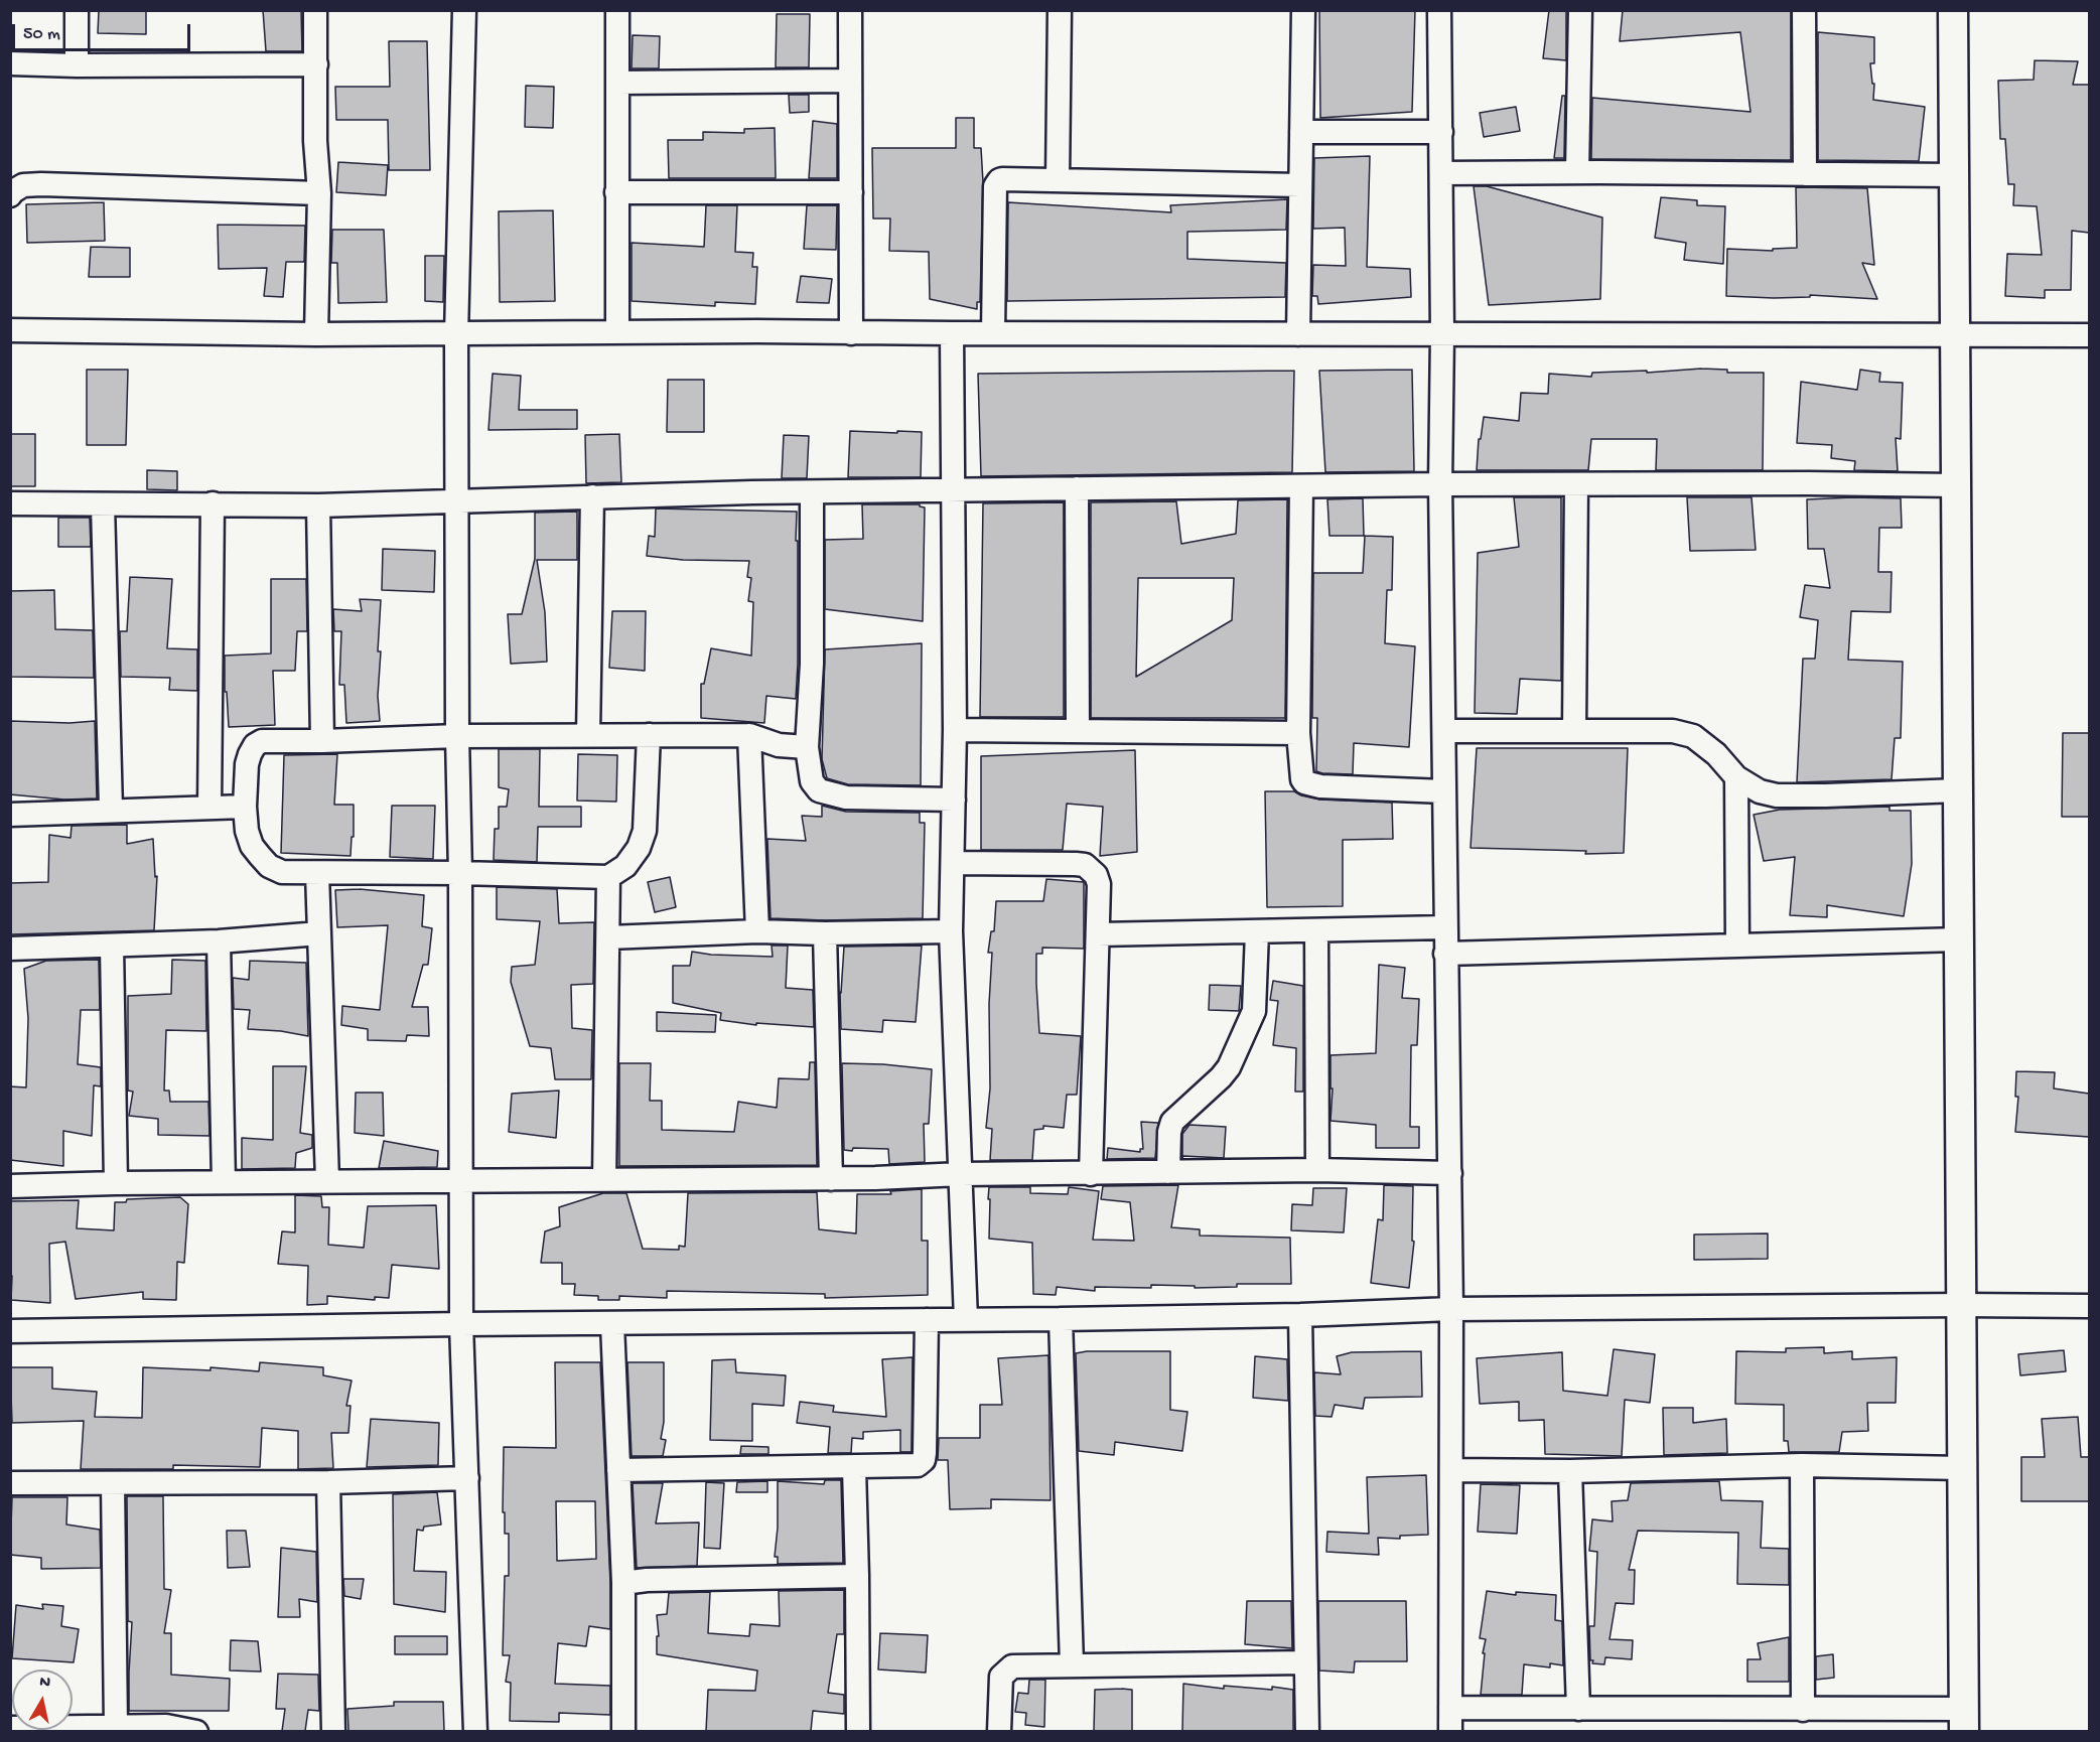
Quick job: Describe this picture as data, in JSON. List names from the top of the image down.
{
  "scale_bar": "50 m",
  "north": "top"
}
